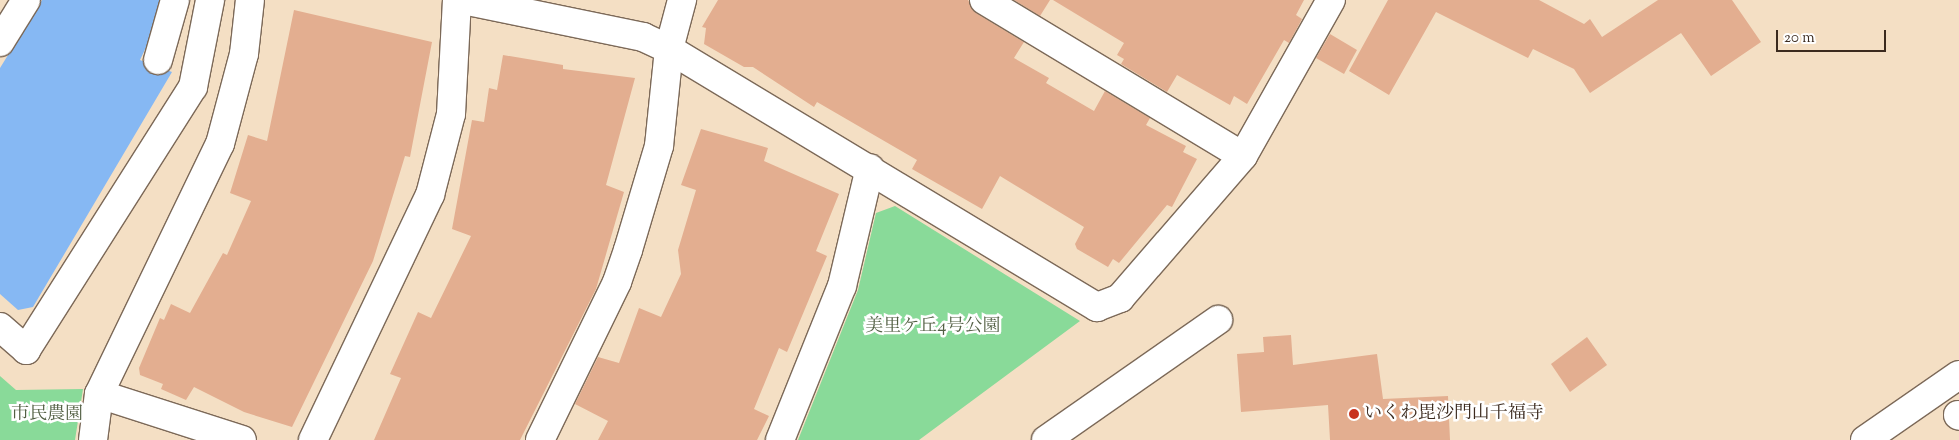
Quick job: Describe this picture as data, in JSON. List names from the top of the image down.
{
  "parks": ["美里ケ丘4号公園", "市民農園"],
  "places": ["いくわ毘沙門山千福寺"],
  "scale_bar": "20 m"
}
